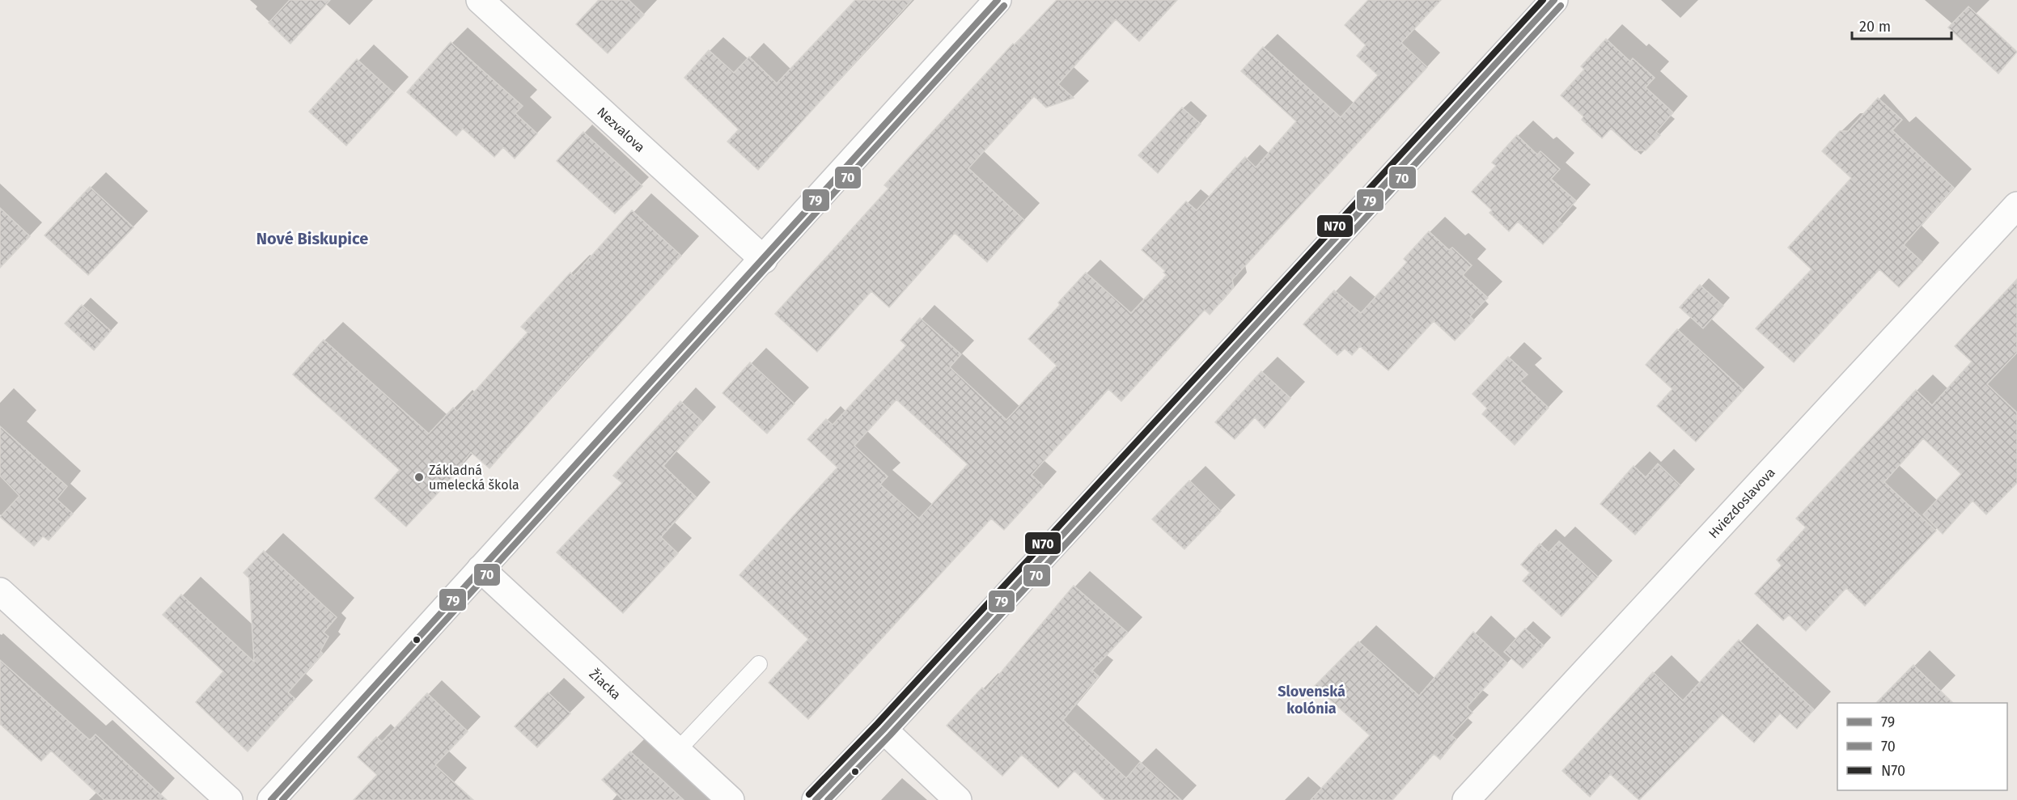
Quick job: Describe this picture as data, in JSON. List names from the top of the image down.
{
  "streets": {
    "street": ["Nezvalova", "Hviezdoslavova", "Žiacka"]
  },
  "districts": ["Nové Biskupice", "Slovenská kolónia"],
  "places": ["Základná umelecká škola"],
  "lines": ["transit line 79", "transit line N70", "transit line 70"],
  "legend": ["79", "70", "N70"],
  "scale_bar": "20 m"
}
